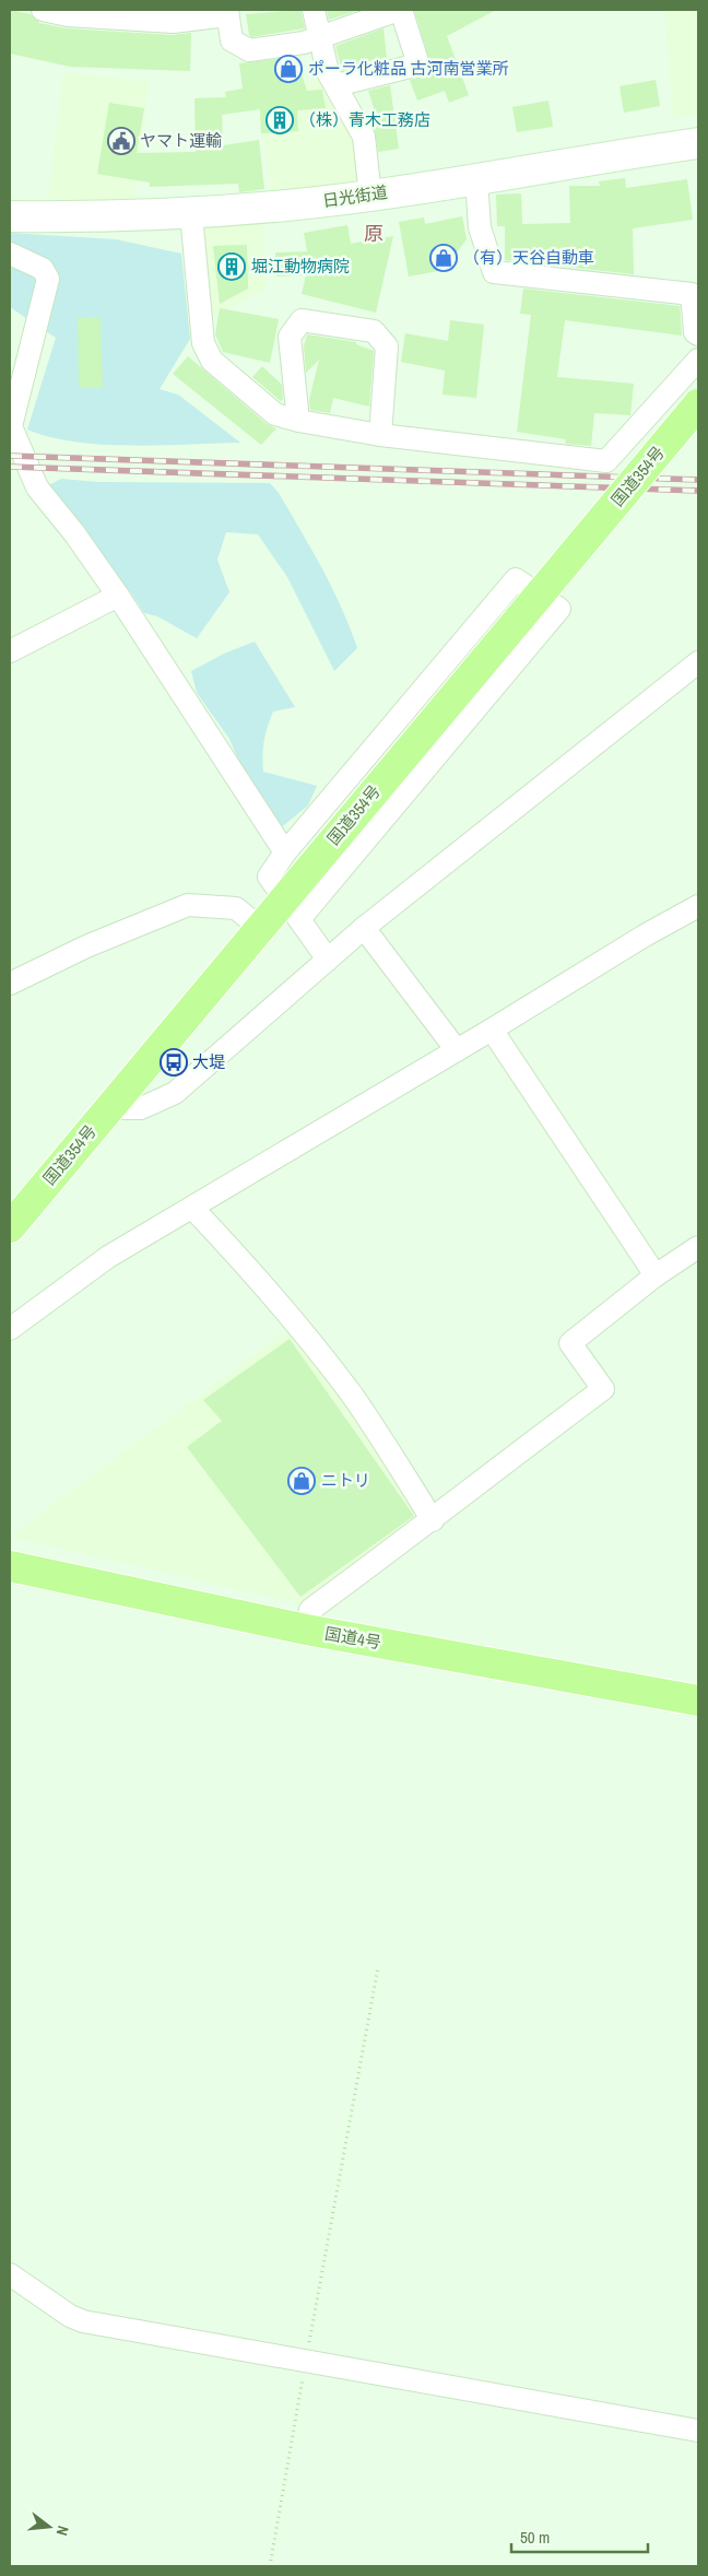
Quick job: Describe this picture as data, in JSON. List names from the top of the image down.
{
  "streets": {
    "highway": ["国道354号", "国道4号"],
    "main road": ["日光街道"]
  },
  "districts": ["原"],
  "places": {
    "shop": ["ポーラ化粧品 古河南営業所", "（有）天谷自動車", "ニトリ"],
    "building": ["（株）青木工務店", "堀江動物病院"],
    "public building": ["ヤマト運輸"],
    "bus stop": ["大堤"]
  },
  "scale_bar": "50 m",
  "north": "right"
}
